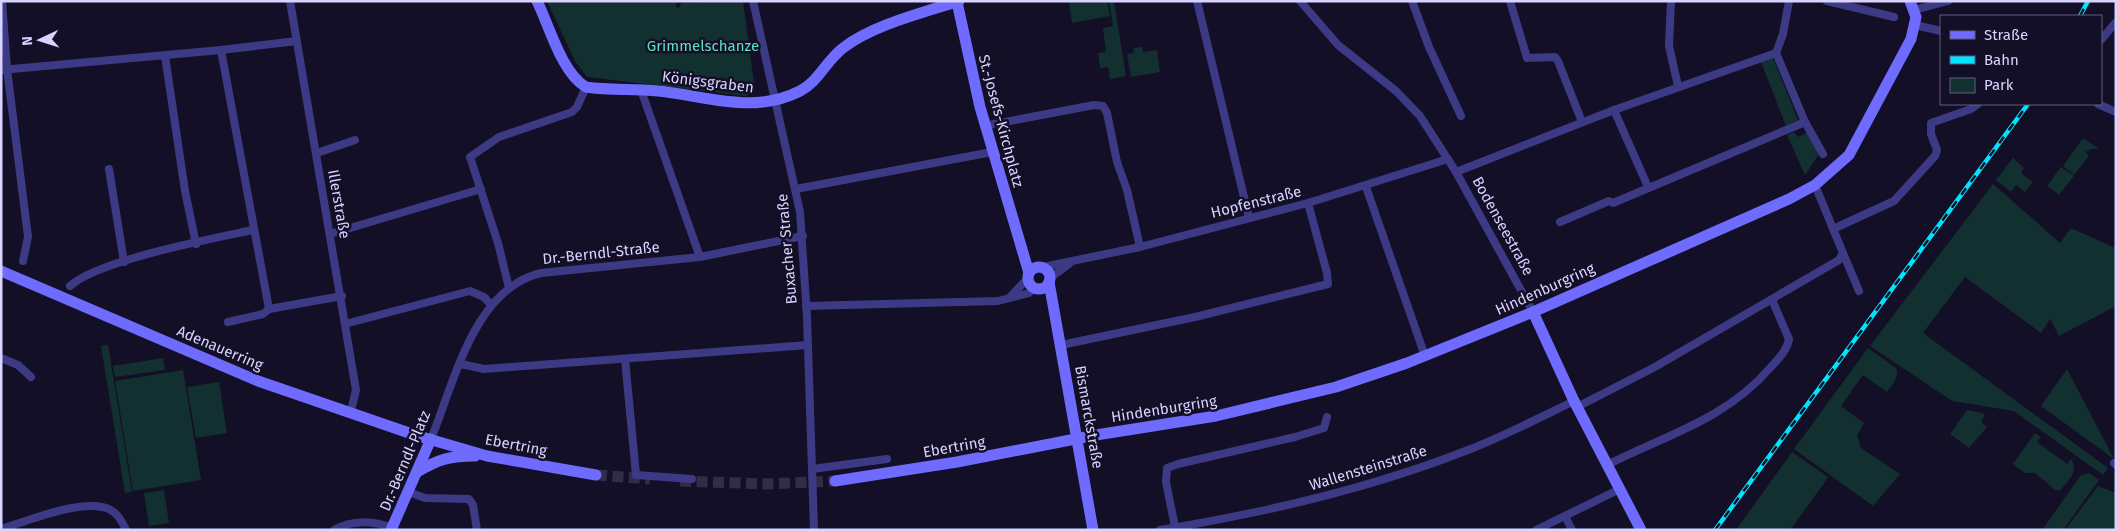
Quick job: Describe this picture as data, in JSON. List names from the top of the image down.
{
  "streets": {
    "main road": [
      "Königsgraben",
      "St.-Josefs-Kirchplatz",
      "Bodenseestraße",
      "Hindenburgring",
      "Adenauerring",
      "Bismarckstraße",
      "Ebertring",
      "Dr.-Berndl-Platz"
    ],
    "street": [
      "Hopfenstraße",
      "Illerstraße",
      "Buxacher Straße",
      "Dr.-Berndl-Straße",
      "Wallensteinstraße"
    ]
  },
  "crossings": [
    ["Königsgraben", "St.-Josefs-Kirchplatz"],
    ["Königsgraben", "Buxacher Straße"],
    ["St.-Josefs-Kirchplatz", "Hopfenstraße"],
    ["St.-Josefs-Kirchplatz", "Bismarckstraße"],
    ["Hopfenstraße", "Bodenseestraße"],
    ["Hopfenstraße", "Bismarckstraße"],
    ["Illerstraße", "Adenauerring"],
    ["Bodenseestraße", "Hindenburgring"],
    ["Bodenseestraße", "Wallensteinstraße"],
    ["Buxacher Straße", "Dr.-Berndl-Straße"],
    ["Dr.-Berndl-Straße", "Dr.-Berndl-Platz"],
    ["Hindenburgring", "Bismarckstraße"],
    ["Hindenburgring", "Ebertring"],
    ["Adenauerring", "Ebertring"],
    ["Adenauerring", "Dr.-Berndl-Platz"],
    ["Bismarckstraße", "Ebertring"],
    ["Ebertring", "Dr.-Berndl-Platz"]
  ],
  "parks": ["Grimmelschanze"],
  "legend": ["Straße", "Bahn", "Park"],
  "north": "left"
}
